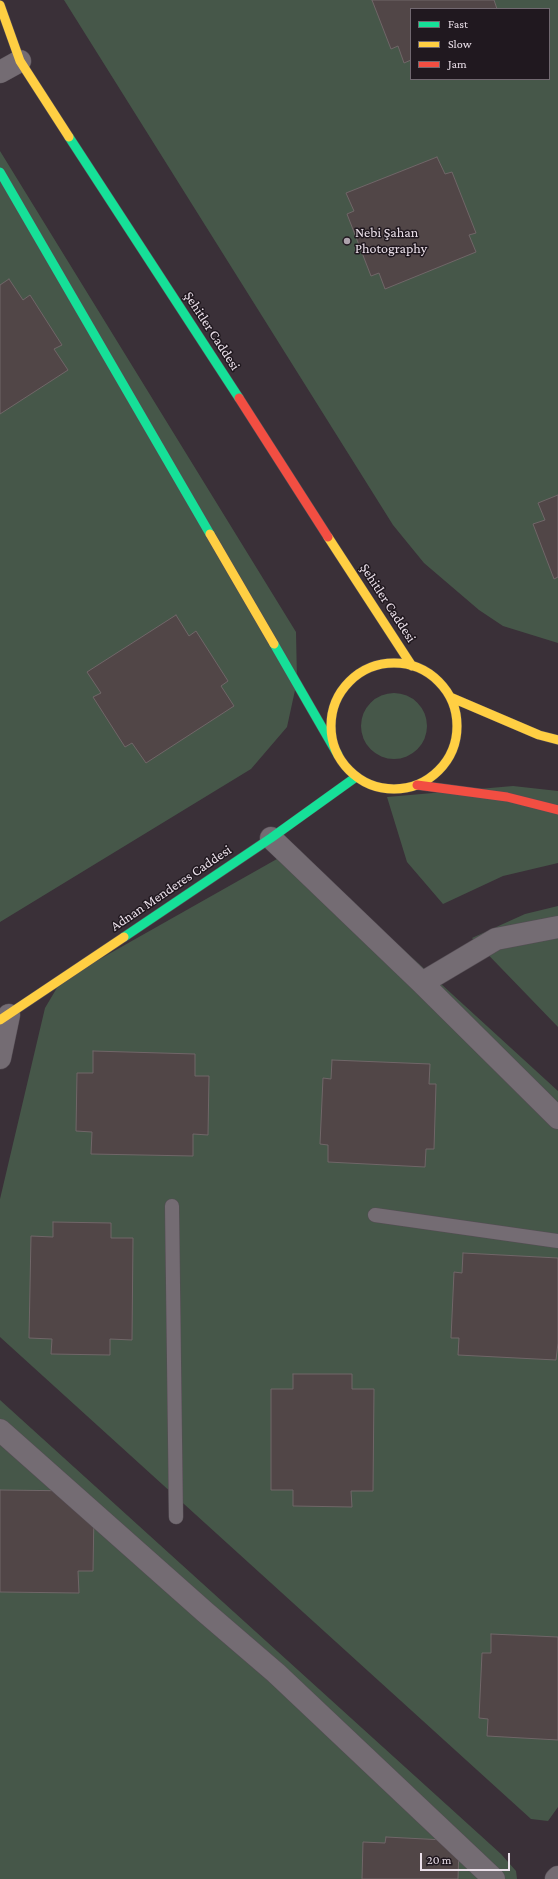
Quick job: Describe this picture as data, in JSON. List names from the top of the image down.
{
  "streets": {
    "street": ["Şehitler Caddesi", "Adnan Menderes Caddesi"]
  },
  "crossings": [
    ["Şehitler Caddesi", "Adnan Menderes Caddesi"]
  ],
  "places": ["Nebi Şahan Photography"],
  "legend": ["Fast", "Slow", "Jam"],
  "scale_bar": "20 m"
}
